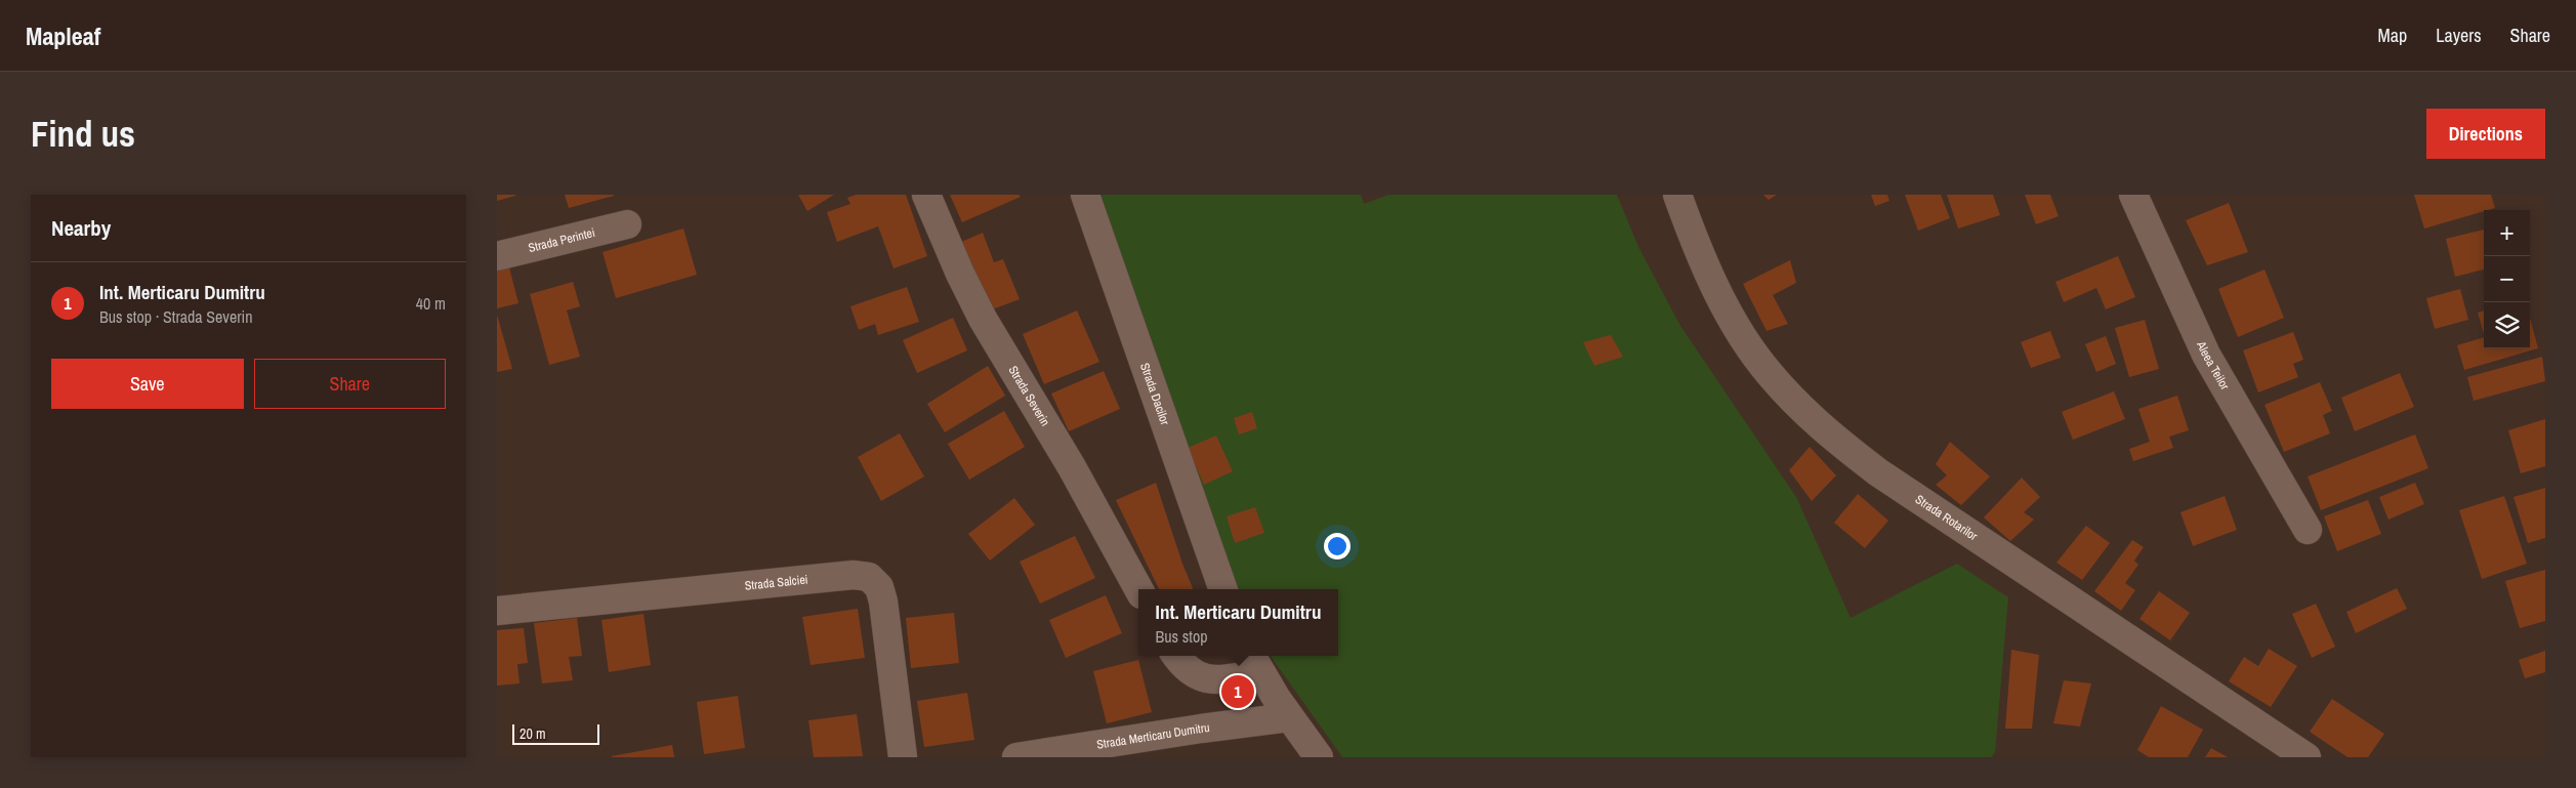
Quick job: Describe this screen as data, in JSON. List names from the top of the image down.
{
  "streets": {
    "street": [
      "Strada Perintei",
      "Aleea Teilor",
      "Strada Dacilor",
      "Strada Severin",
      "Strada Rotarilor",
      "Strada Salciei",
      "Strada Merticaru Dumitru"
    ]
  },
  "scale_bar": "20 m",
  "page": {
    "header": "Mapleaf",
    "nav": ["Map", "Layers", "Share"],
    "buttons": [
      "Directions",
      ["Save", "Share"]
    ],
    "title": "Find us",
    "heading": "Nearby",
    "map_buttons": ["+", "−"],
    "list": [
      {
        "mark": "1",
        "name": "Int. Merticaru Dumitru",
        "note": "Bus stop · Strada Severin",
        "value": "40 m"
      }
    ],
    "popup": ["Int. Merticaru Dumitru", "Bus stop"],
    "pins": "1",
    "scale": "20 m"
  }
}
